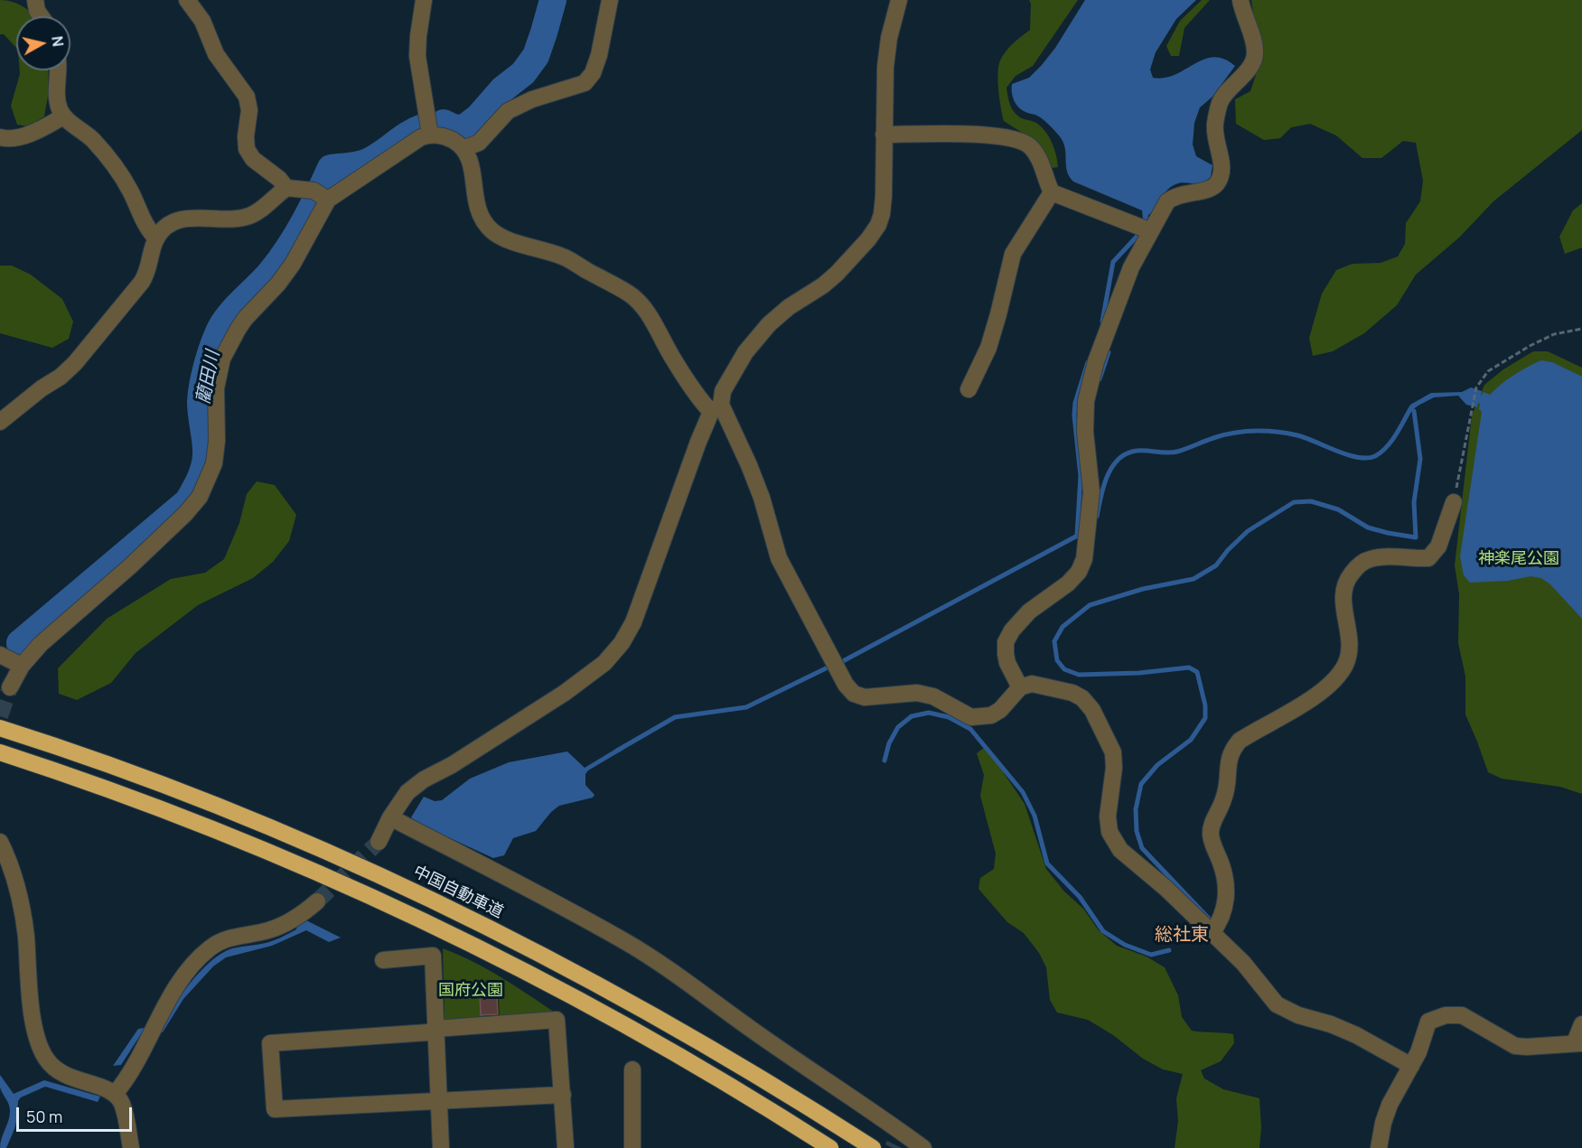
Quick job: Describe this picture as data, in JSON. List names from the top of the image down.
{
  "streets": {
    "highway": ["中国自動車道"]
  },
  "districts": ["総社東"],
  "water": ["藺田川"],
  "parks": ["神楽尾公園", "国府公園"],
  "scale_bar": "50 m",
  "north": "right"
}
